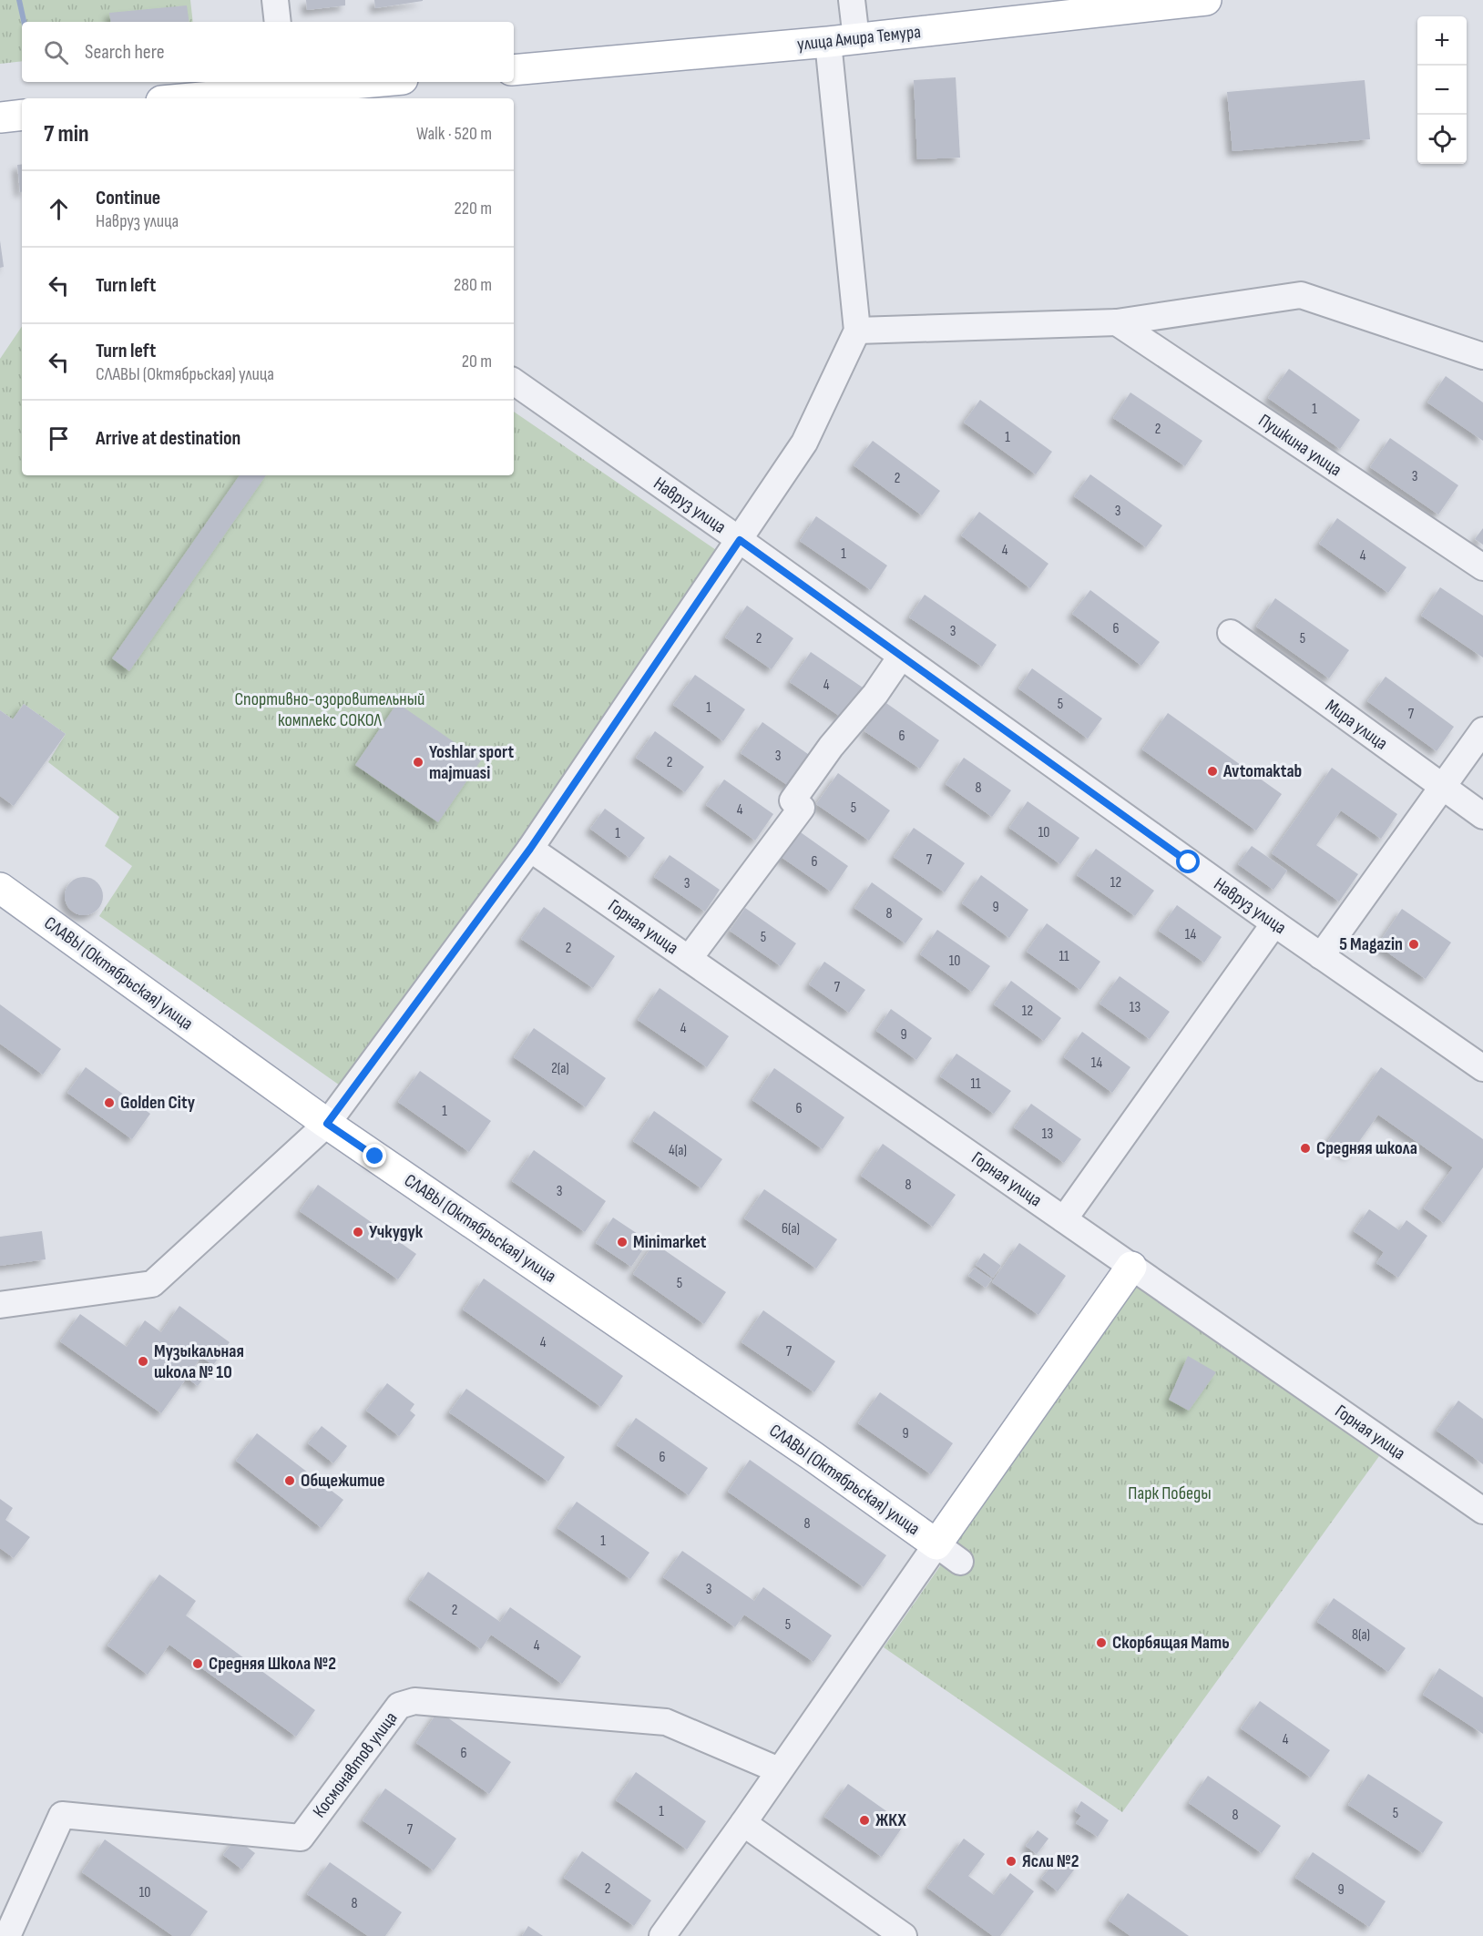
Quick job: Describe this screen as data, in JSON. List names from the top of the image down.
{
  "streets": {
    "main road": ["улица Амира Темура", "СЛАВЫ (Октябрьская) улица"],
    "street": [
      "Пушкина улица",
      "Навруз улица",
      "Мира улица",
      "Горная улица",
      "Космонавтов улица"
    ]
  },
  "parks": ["Спортивно-озоровительный комплекс СОКОЛ", "Парк Победы"],
  "places": [
    "Yoshlar sport majmuasi",
    "Avtomaktab",
    "5 Magazin",
    "Golden City",
    "Средняя школа",
    "Учкудук",
    "Minimarket",
    "Музыкальная школа № 10",
    "Общежитие",
    "Скорбящая Мать",
    "Средняя Школа №2",
    "ЖКХ",
    "Ясли №2"
  ],
  "house_numbers": [
    "1",
    "2",
    "1",
    "3",
    "2",
    "3",
    "4",
    "1",
    "4",
    "6",
    "3",
    "2",
    "5",
    "4",
    "5",
    "1",
    "7",
    "6",
    "3",
    "2",
    "8",
    "5",
    "4",
    "10",
    "1",
    "7",
    "6",
    "12",
    "3",
    "9",
    "8",
    "14",
    "5",
    "2",
    "11",
    "10",
    "7",
    "13",
    "12",
    "4",
    "9",
    "14",
    "2(а)",
    "11",
    "6",
    "1",
    "13",
    "4(а)",
    "8",
    "3",
    "6(а)",
    "5",
    "4",
    "7",
    "9",
    "6",
    "8",
    "1",
    "3",
    "2",
    "5",
    "8(а)",
    "4",
    "4",
    "6",
    "1",
    "5",
    "8",
    "7",
    "2",
    "9",
    "10",
    "8"
  ],
  "page": {
    "map_buttons": ["+", "−"],
    "search": "Search here",
    "heading": ["7 min", "Walk · 520 m"],
    "list": [
      ["Continue", "Навруз улица", "220 m"],
      ["Turn left", "280 m"],
      ["Turn left", "СЛАВЫ (Октябрьская) улица", "20 m"],
      "Arrive at destination"
    ]
  }
}
